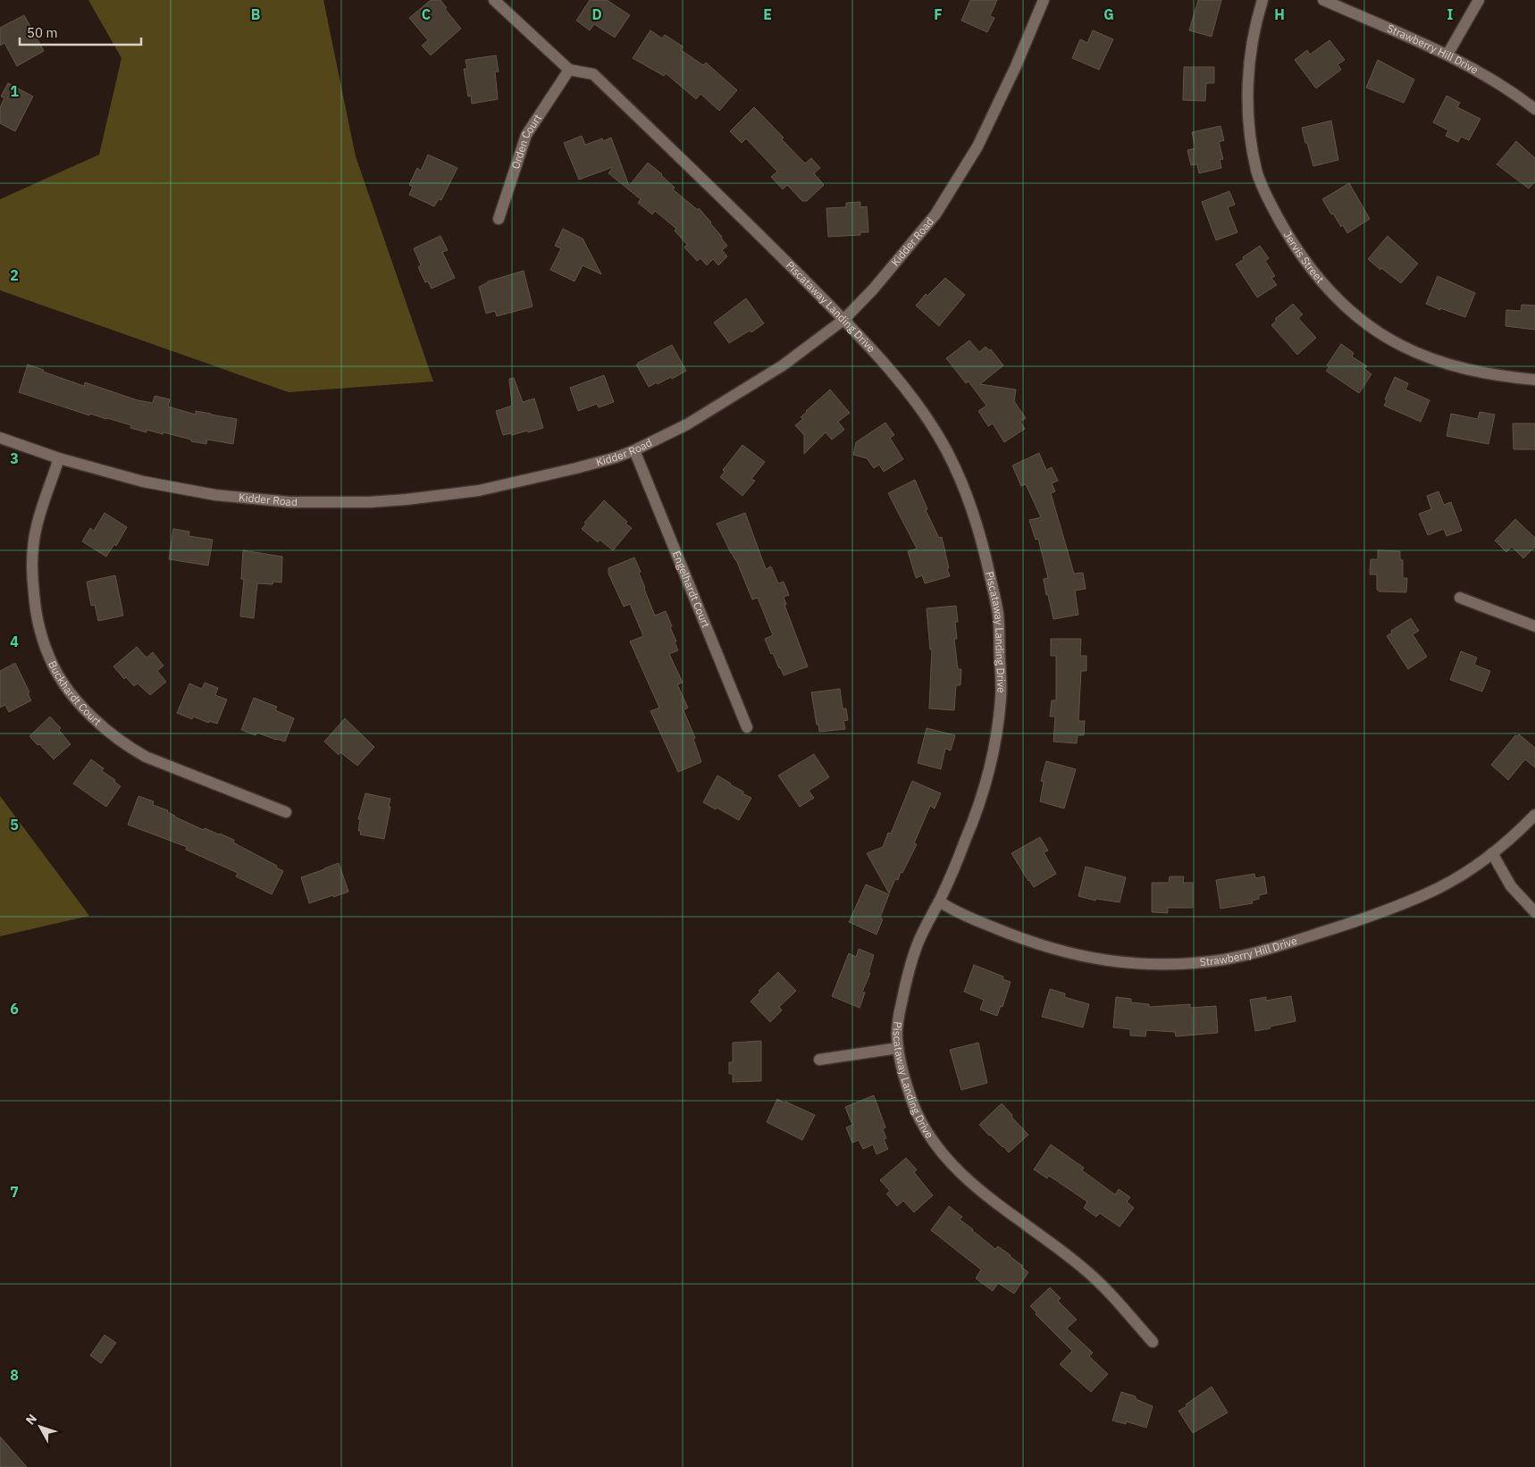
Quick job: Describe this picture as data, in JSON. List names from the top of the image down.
{
  "streets": {
    "street": [
      "Strawberry Hill Drive",
      "Orden Court",
      "Kidder Road",
      "Jervis Street",
      "Piscataway Landing Drive",
      "Engelhardt Court",
      "Buckhardt Court"
    ]
  },
  "crossings": [
    ["Strawberry Hill Drive", "Piscataway Landing Drive"],
    ["Orden Court", "Piscataway Landing Drive"],
    ["Kidder Road", "Piscataway Landing Drive"],
    ["Kidder Road", "Engelhardt Court"],
    ["Kidder Road", "Buckhardt Court"]
  ],
  "scale_bar": "50 m",
  "north": "top left",
  "grid": {
    "columns": [
      "B",
      "C",
      "D",
      "E",
      "F",
      "G",
      "H",
      "I"
    ],
    "rows": [
      "1",
      "2",
      "3",
      "4",
      "5",
      "6",
      "7",
      "8"
    ]
  }
}
